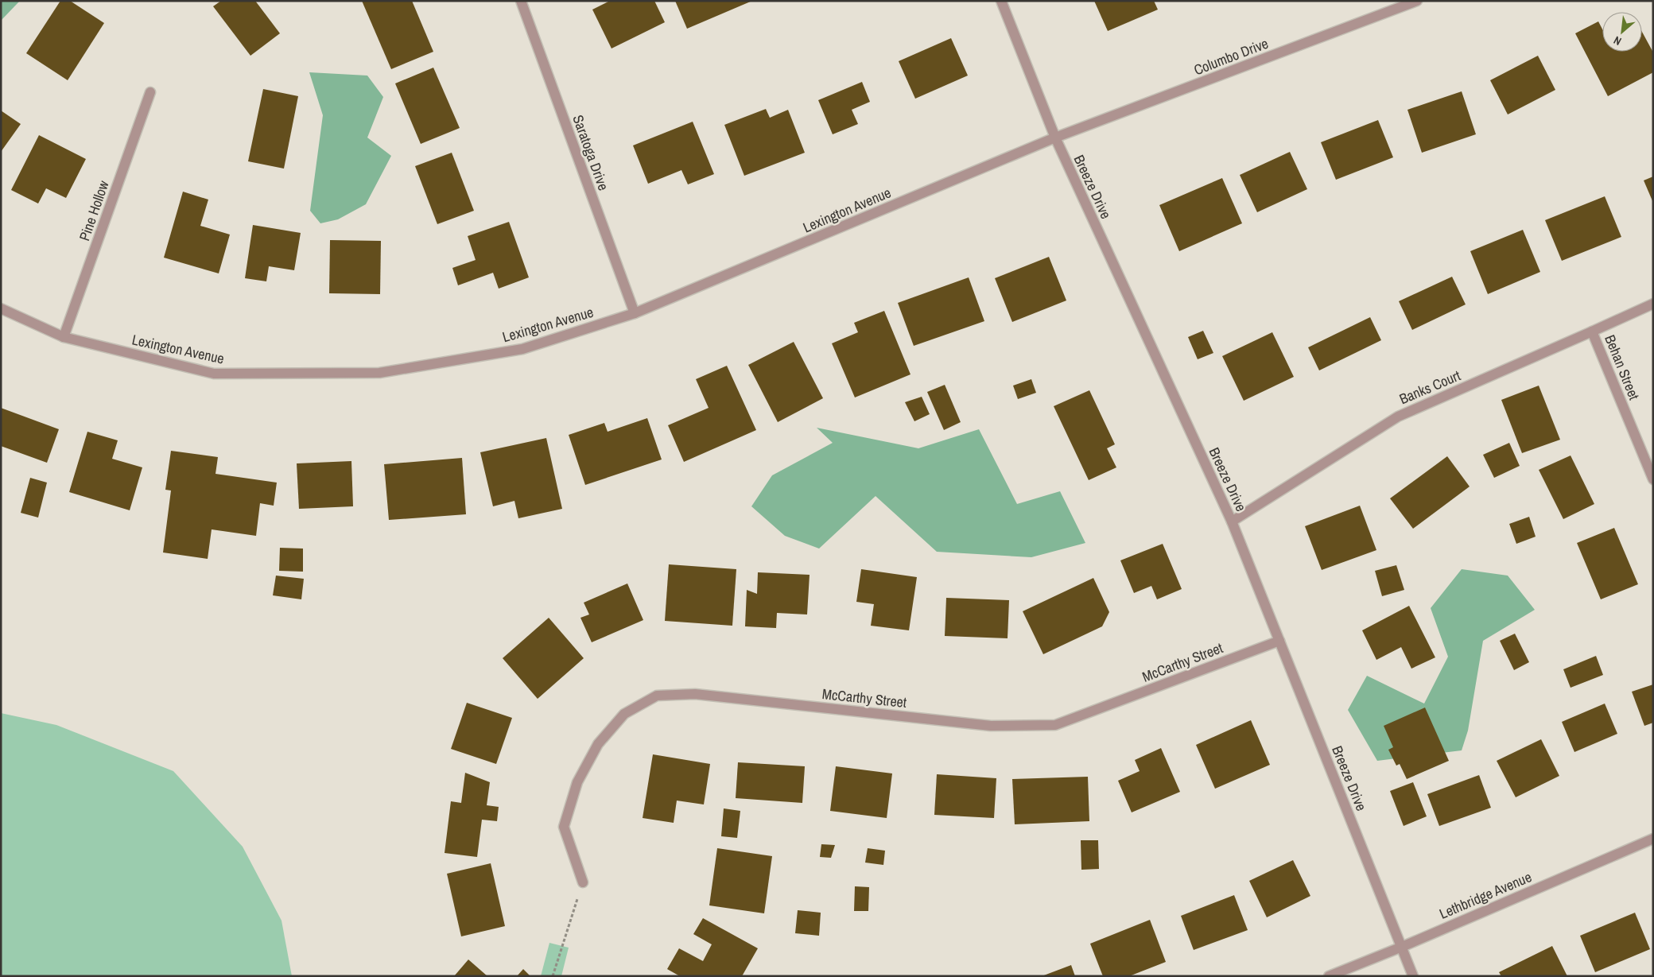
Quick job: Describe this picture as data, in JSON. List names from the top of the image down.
{
  "streets": {
    "street": [
      "Columbo Drive",
      "Saratoga Drive",
      "Breeze Drive",
      "Lexington Avenue",
      "Pine Hollow",
      "Behan Street",
      "Banks Court",
      "McCarthy Street",
      "Lethbridge Avenue"
    ]
  },
  "crossings": [
    ["Columbo Drive", "Breeze Drive"],
    ["Columbo Drive", "Lexington Avenue"],
    ["Saratoga Drive", "Lexington Avenue"],
    ["Breeze Drive", "Lexington Avenue"],
    ["Breeze Drive", "Banks Court"],
    ["Breeze Drive", "McCarthy Street"],
    ["Breeze Drive", "Lethbridge Avenue"],
    ["Lexington Avenue", "Pine Hollow"],
    ["Behan Street", "Banks Court"]
  ],
  "north": "bottom left"
}
